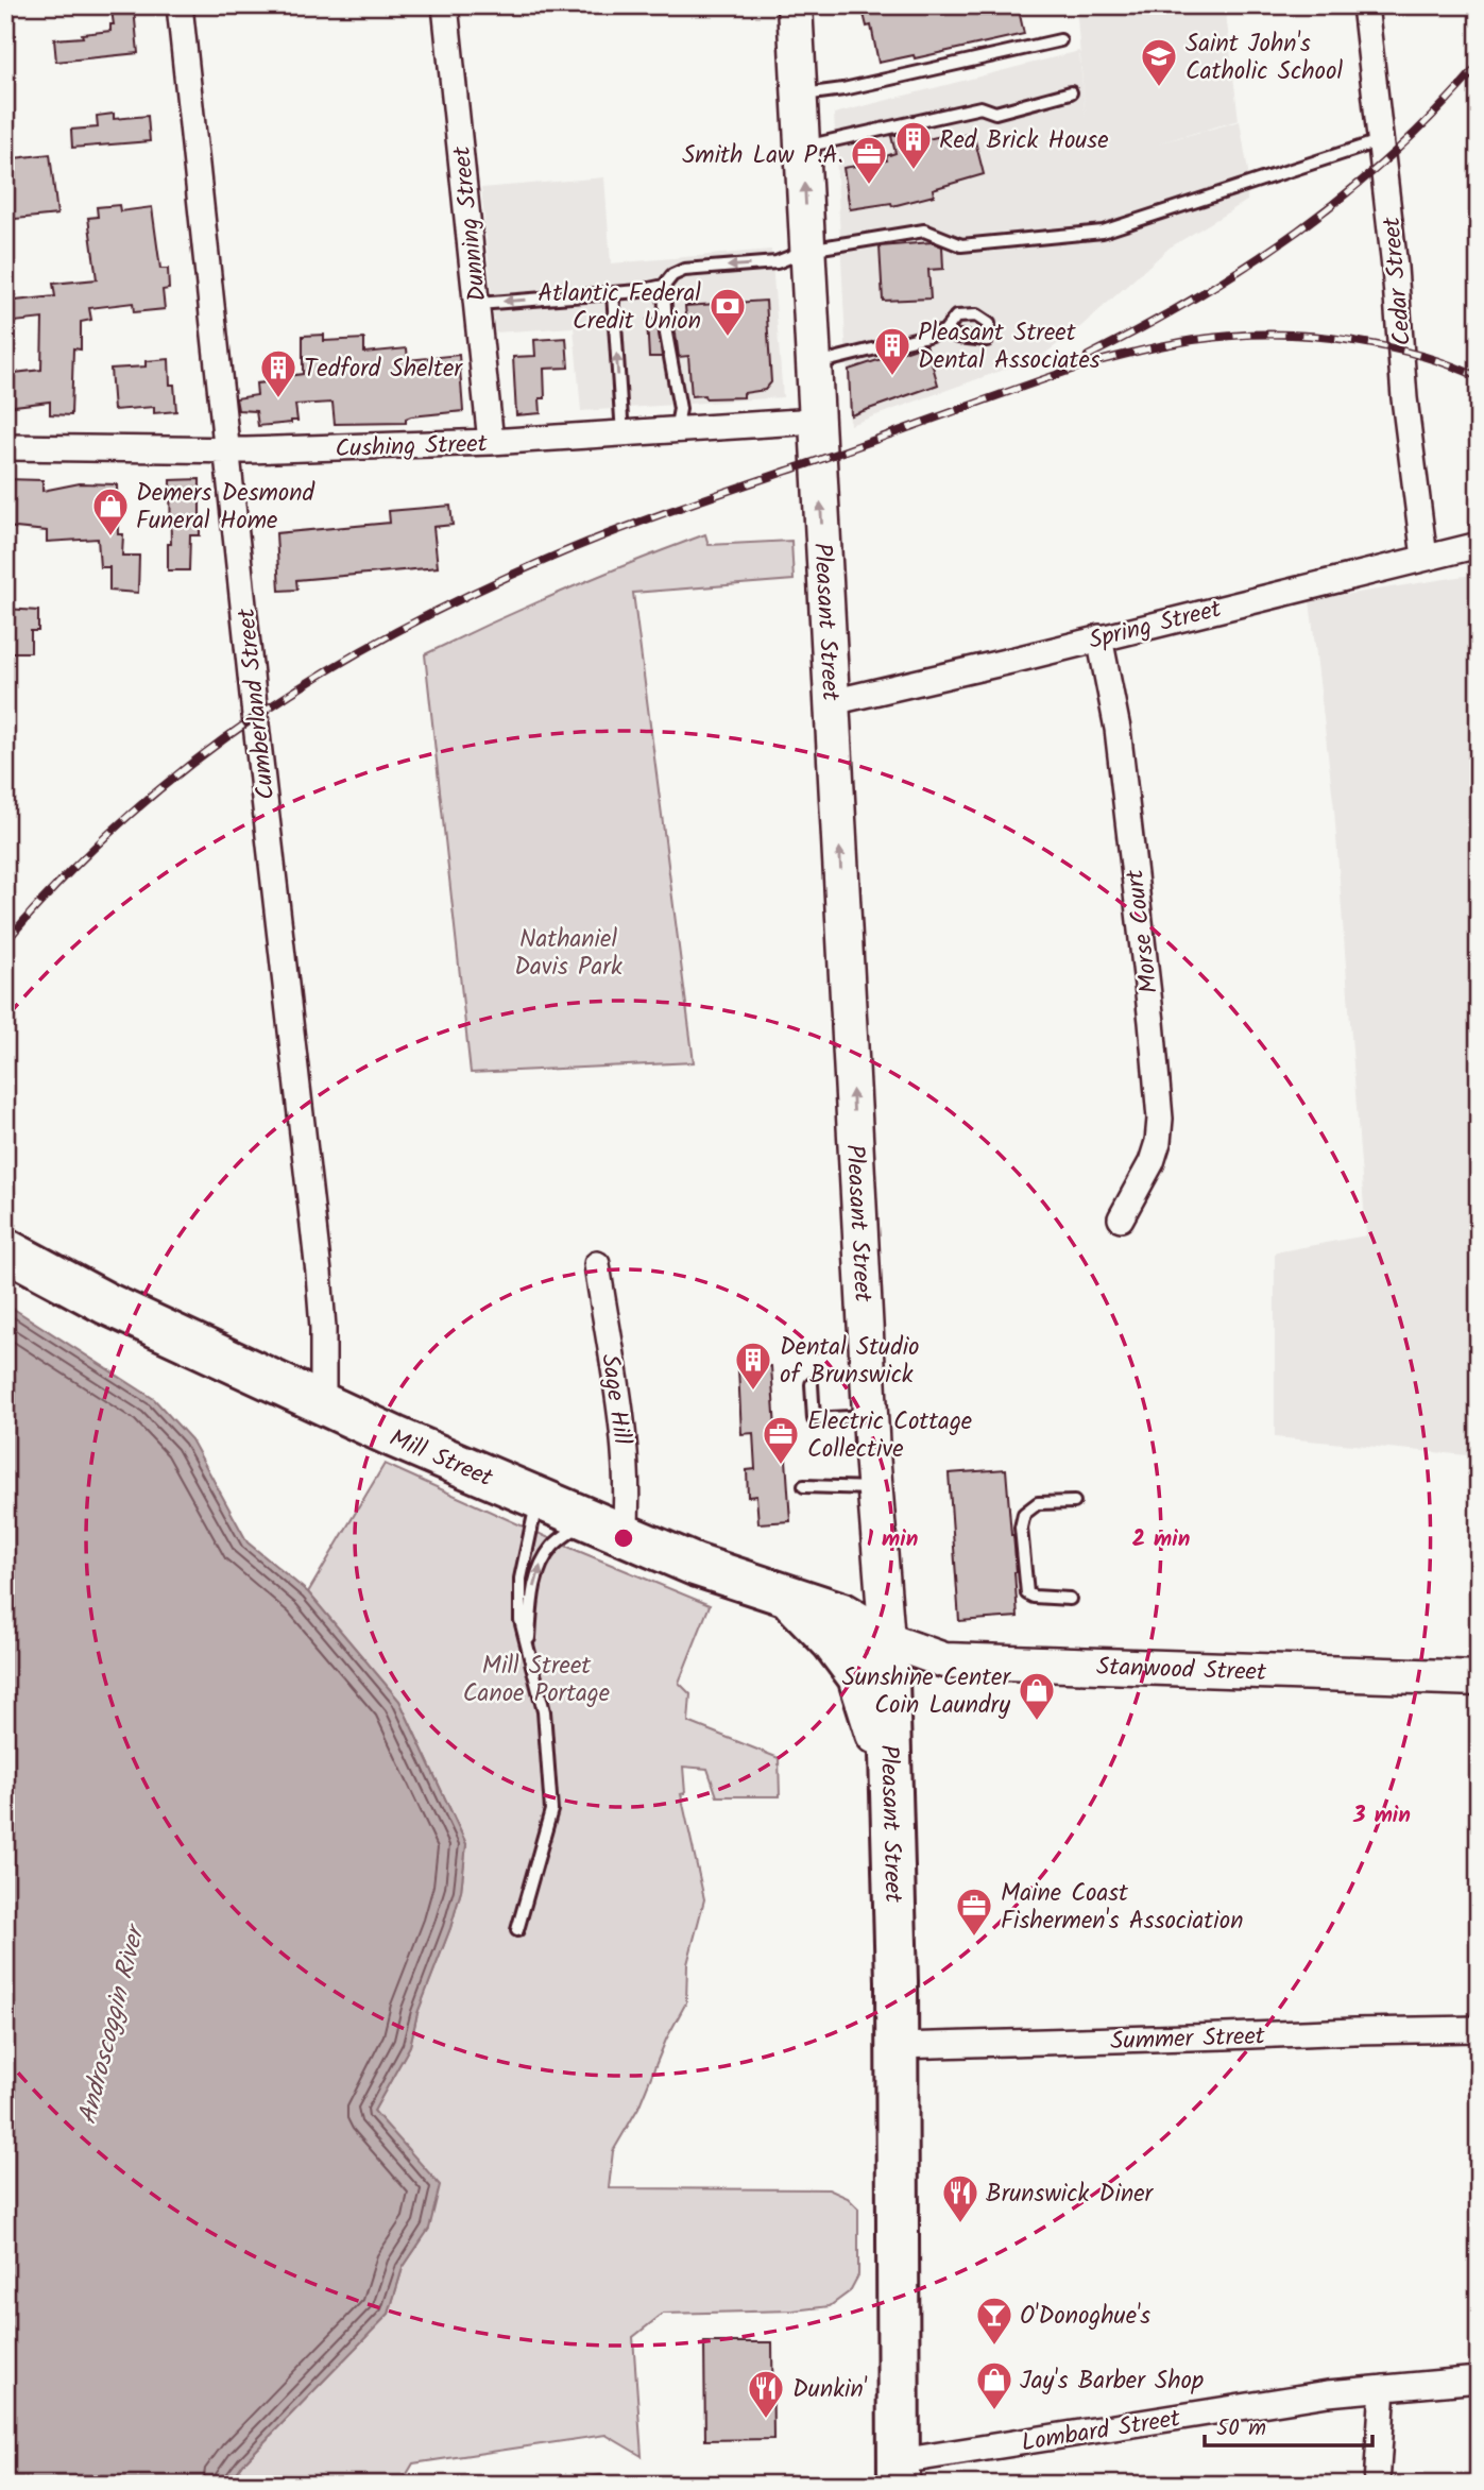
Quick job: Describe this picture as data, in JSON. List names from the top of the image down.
{
  "streets": {
    "highway": ["Pleasant Street", "Mill Street"],
    "main road": ["Stanwood Street"],
    "street": [
      "Dunning Street",
      "Cedar Street",
      "Cushing Street",
      "Spring Street",
      "Cumberland Street",
      "Morse Court",
      "Sage Hill",
      "Summer Street",
      "Lombard Street"
    ]
  },
  "crossings": [
    ["Dunning Street", "Cushing Street"],
    ["Cedar Street", "Spring Street"],
    ["Cushing Street", "Pleasant Street"],
    ["Cushing Street", "Cumberland Street"],
    ["Pleasant Street", "Spring Street"],
    ["Pleasant Street", "Mill Street"],
    ["Pleasant Street", "Stanwood Street"],
    ["Pleasant Street", "Summer Street"],
    ["Pleasant Street", "Lombard Street"],
    ["Spring Street", "Morse Court"],
    ["Cumberland Street", "Mill Street"],
    ["Sage Hill", "Mill Street"],
    ["Mill Street", "Stanwood Street"]
  ],
  "one_way": ["Pleasant Street"],
  "water": ["Androscoggin River"],
  "parks": ["Nathaniel Davis Park", "Mill Street Canoe Portage"],
  "places": {
    "school or university": ["Saint John's Catholic School"],
    "building": [
      "Red Brick House",
      "Pleasant Street Dental Associates",
      "Tedford Shelter",
      "Dental Studio of Brunswick"
    ],
    "office": ["Smith Law P.A.", "Electric Cottage Collective", "Maine Coast Fishermen's Association"],
    "bank": ["Atlantic Federal Credit Union"],
    "shop": ["Demers Desmond Funeral Home", "Sunshine Center Coin Laundry", "Jay's Barber Shop"],
    "restaurant": ["Brunswick Diner", "Dunkin'"],
    "bar": ["O'Donoghue's"]
  },
  "scale_bar": "50 m",
  "rings": ["1 min", "2 min", "3 min"]
}
